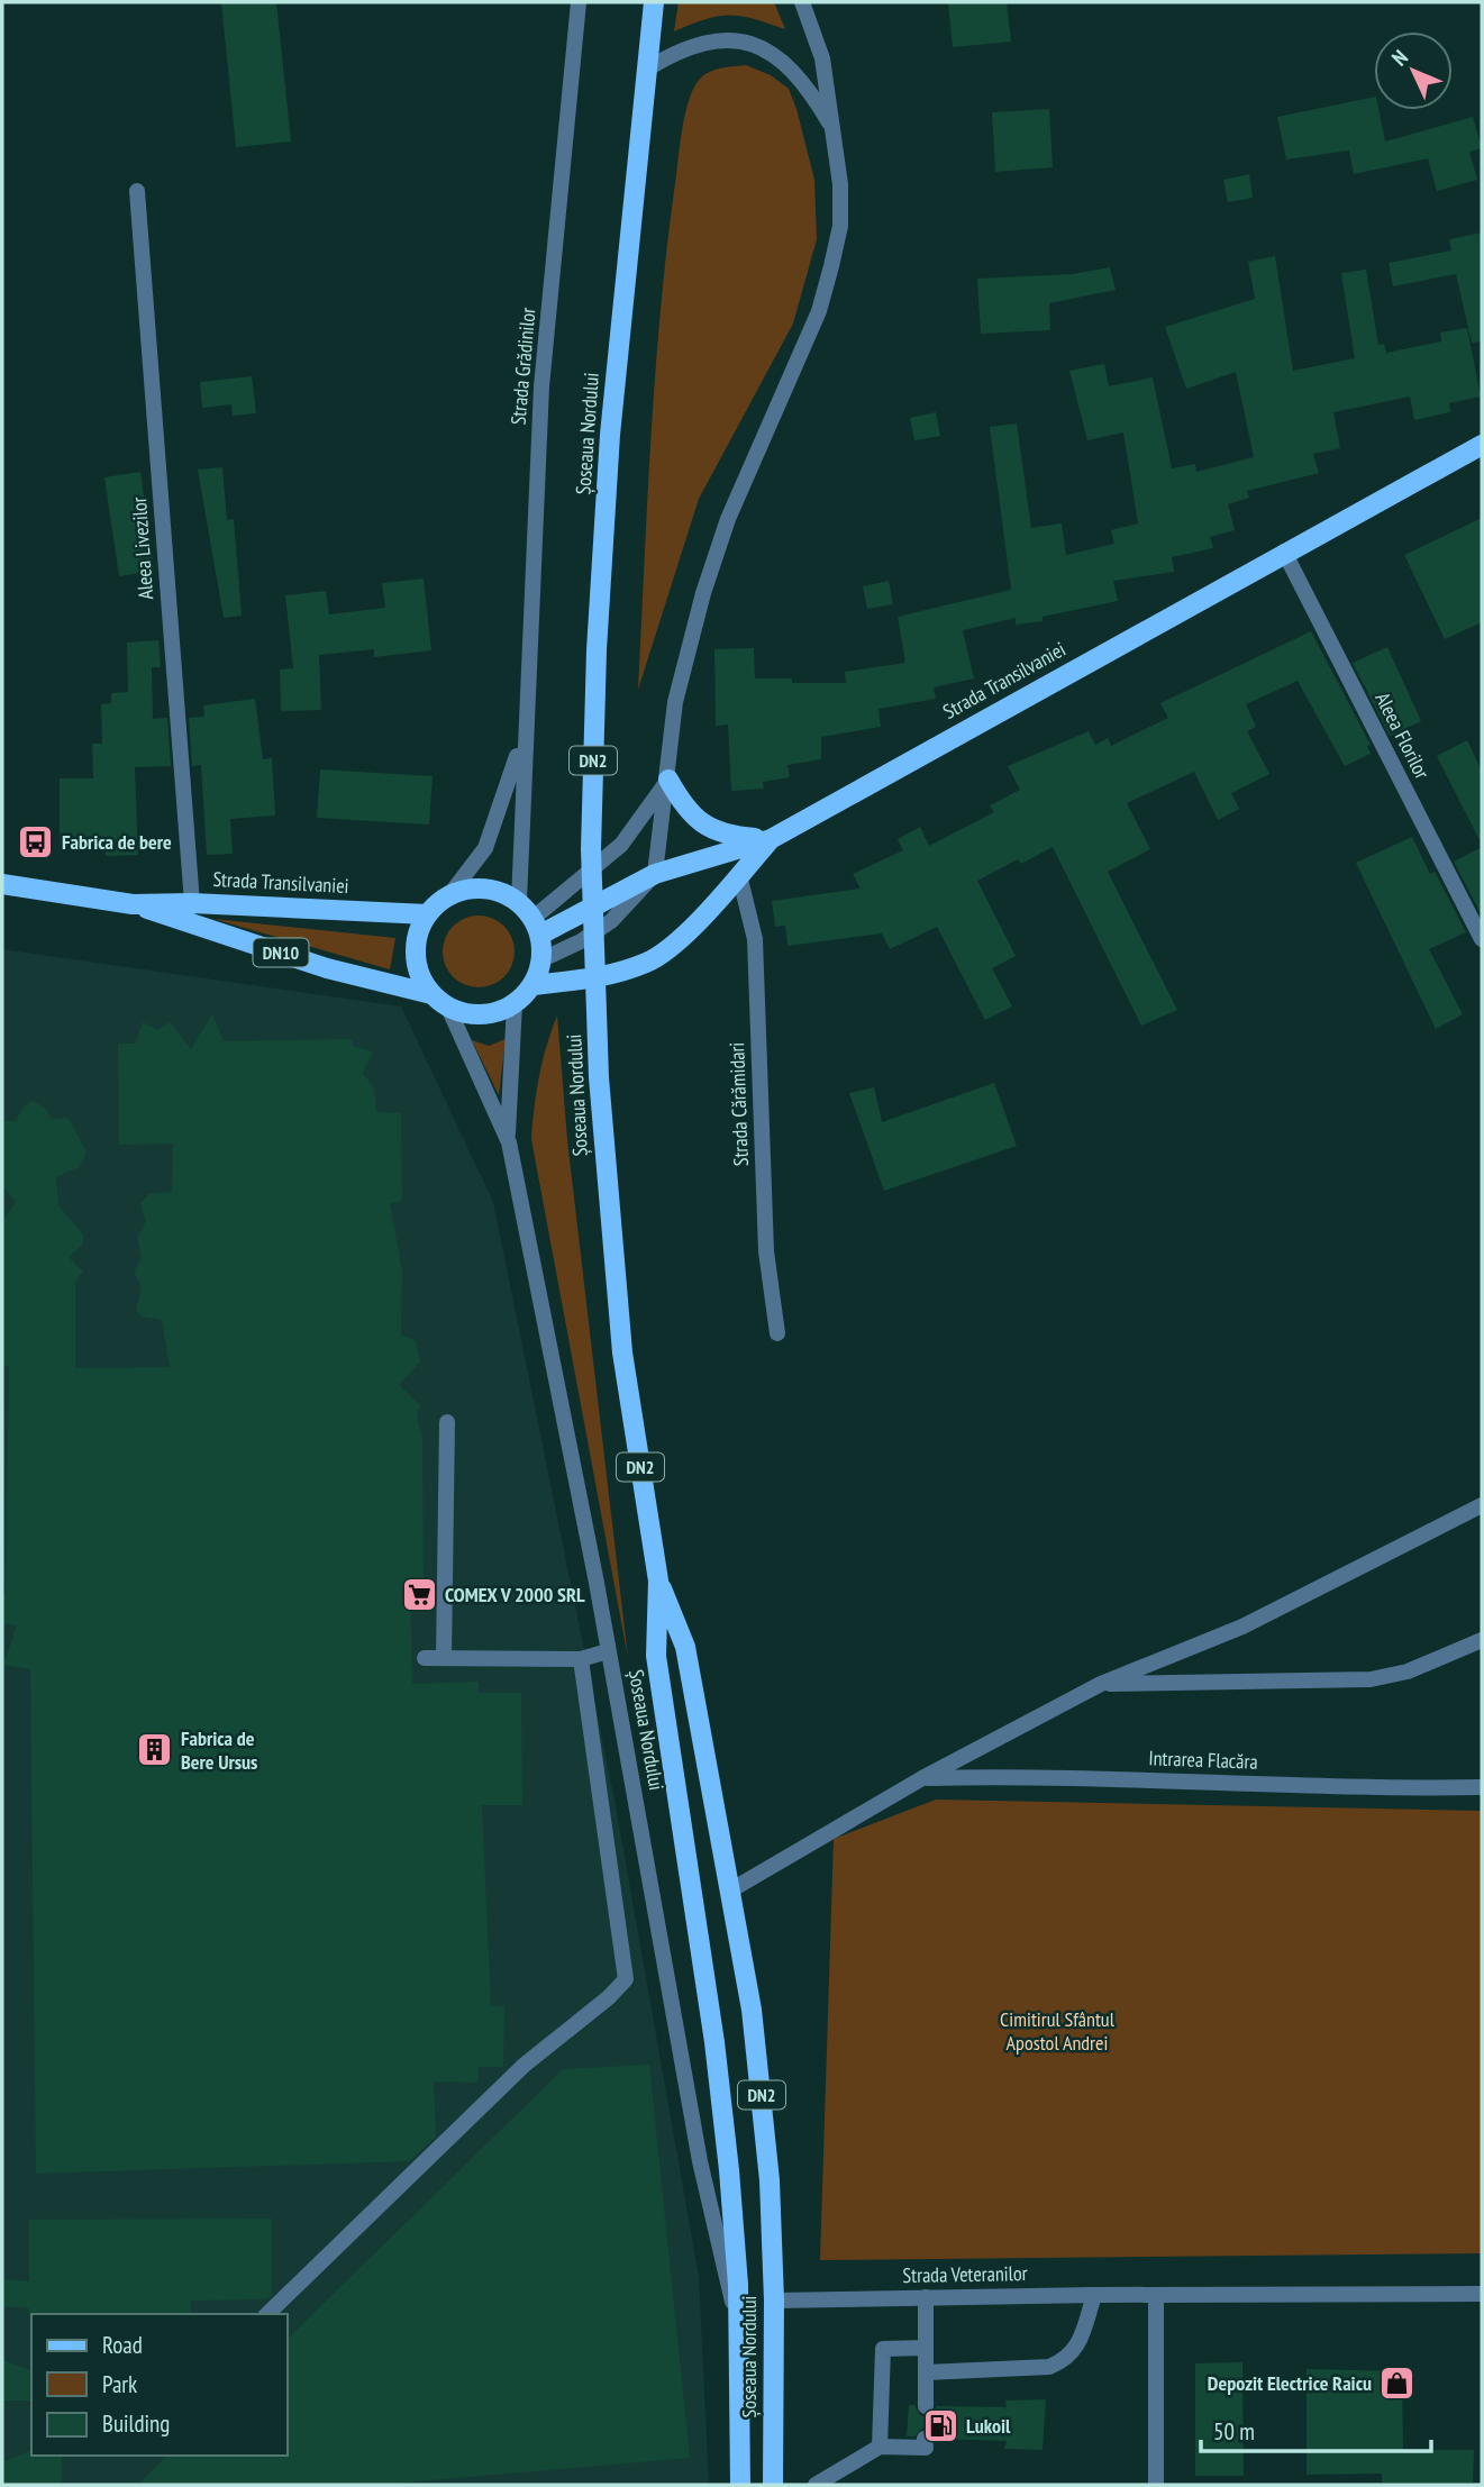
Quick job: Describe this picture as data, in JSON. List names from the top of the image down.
{
  "streets": {
    "main road": [
      "Șoseaua Nordului",
      "Strada Transilvaniei",
      "DN2",
      "DN10"
    ],
    "street": [
      "Strada Grădinilor",
      "Aleea Livezilor",
      "Aleea Florilor",
      "Strada Cărămidari",
      "Intrarea Flacăra",
      "Strada Veteranilor"
    ]
  },
  "crossings": [
    ["Șoseaua Nordului", "Strada Transilvaniei"],
    ["Șoseaua Nordului", "Strada Veteranilor"],
    ["Aleea Livezilor", "Strada Transilvaniei"],
    ["Strada Transilvaniei", "Aleea Florilor"]
  ],
  "parks": ["Cimitirul Sfântul Apostol Andrei"],
  "places": {
    "bus stop": ["Fabrica de bere"],
    "supermarket": ["COMEX V 2000 SRL"],
    "building": ["Fabrica de Bere Ursus"],
    "shop": ["Depozit Electrice Raicu"],
    "fuel station": ["Lukoil"]
  },
  "legend": ["Road", "Park", "Building"],
  "scale_bar": "50 m",
  "north": "top left"
}
